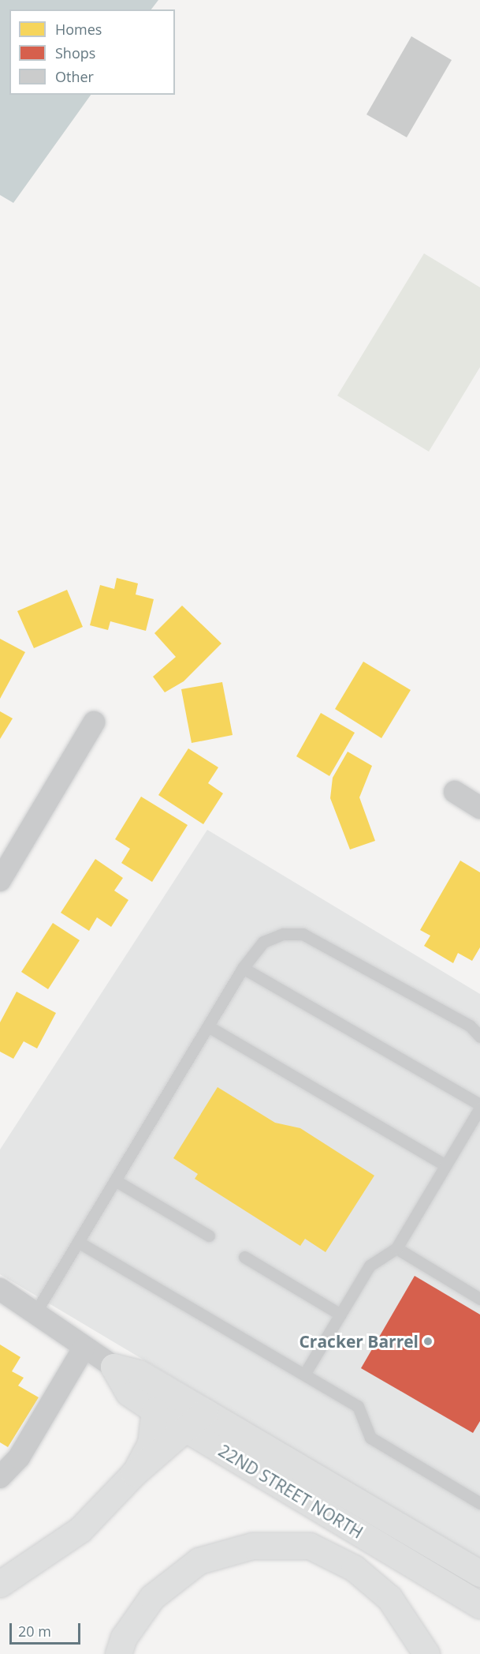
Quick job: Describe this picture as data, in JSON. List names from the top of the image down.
{
  "streets": {
    "main road": ["22ND STREET NORTH"]
  },
  "places": ["Cracker Barrel"],
  "legend": ["Homes", "Shops", "Other"],
  "scale_bar": "20 m"
}
